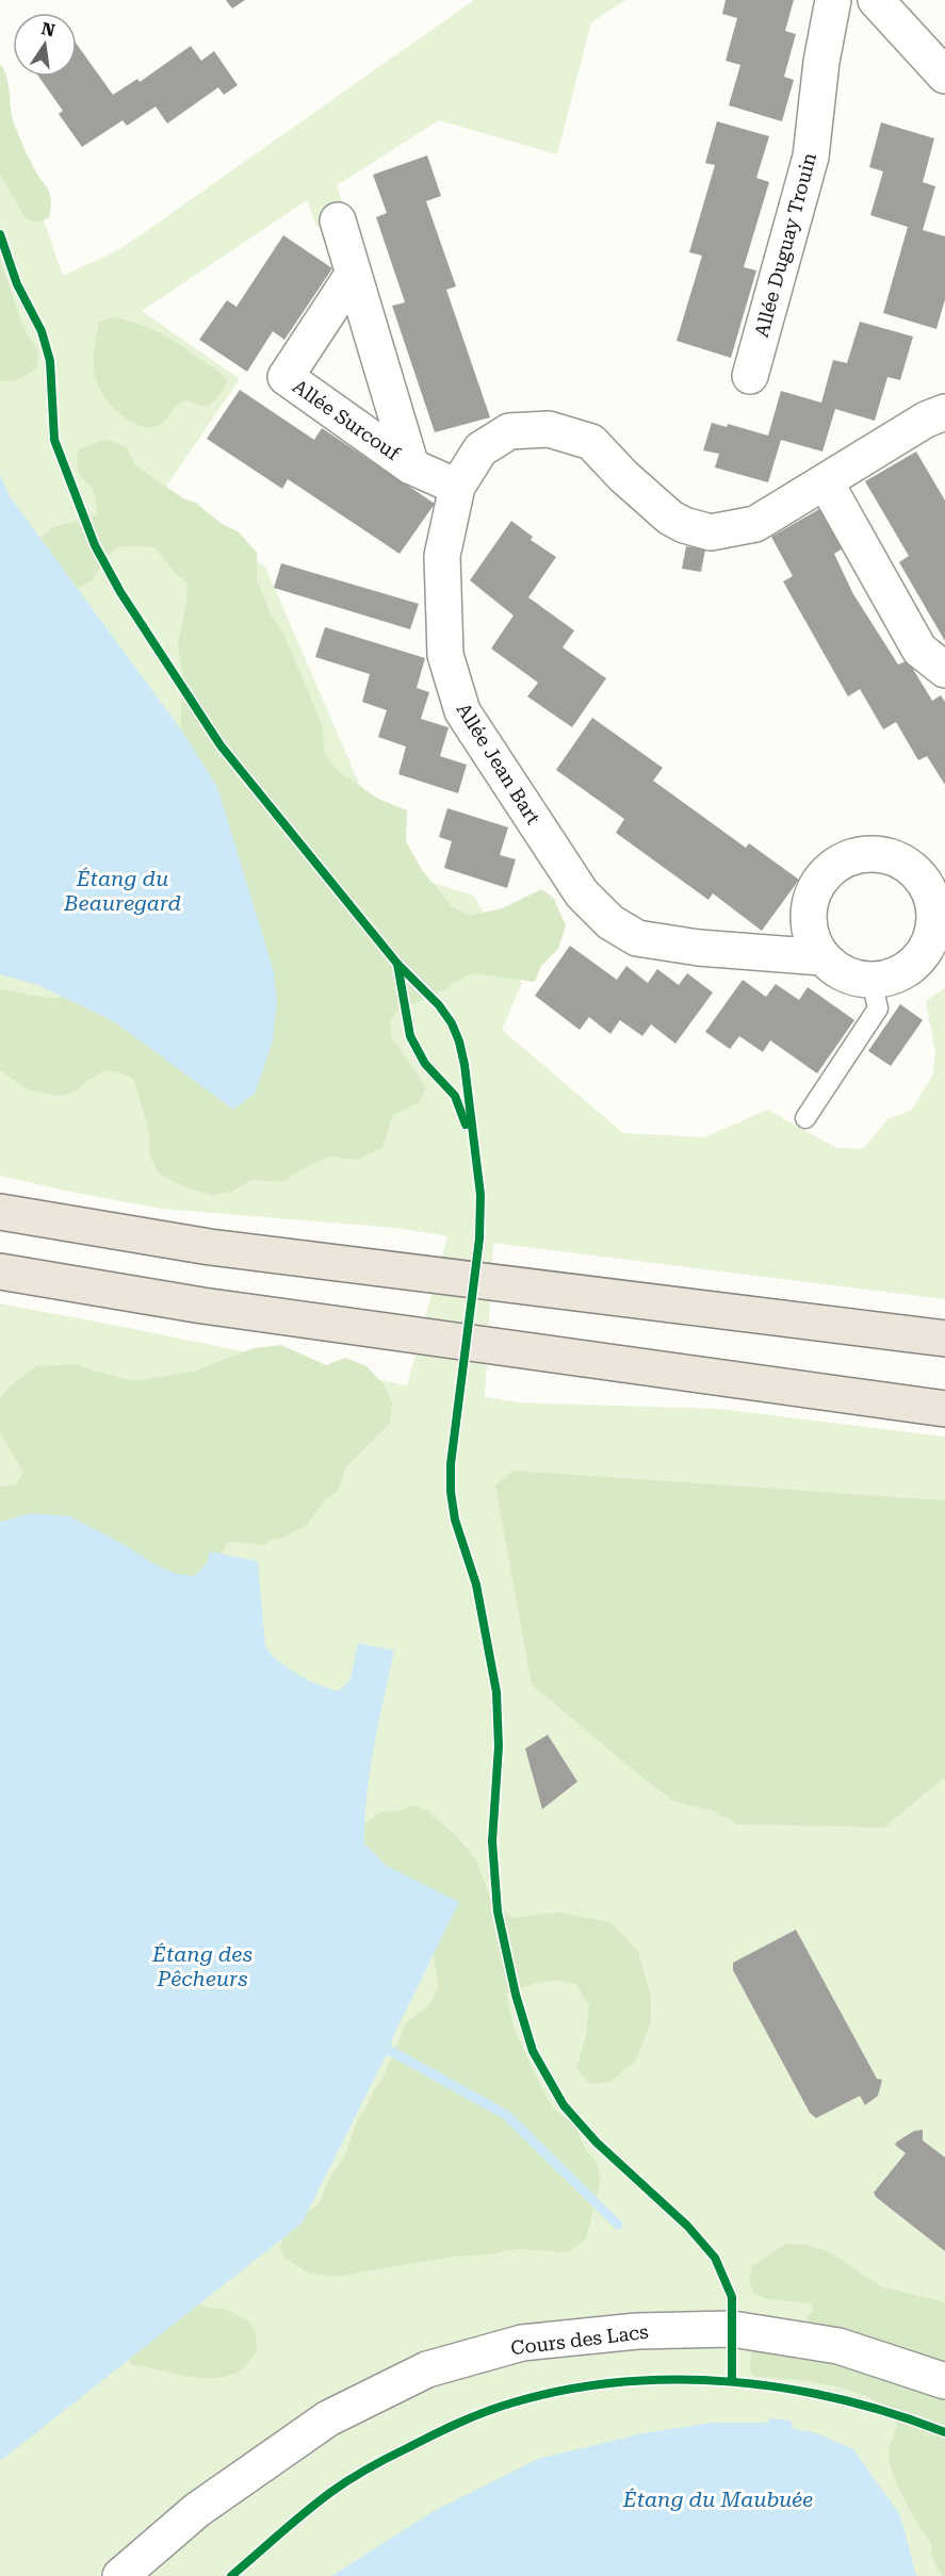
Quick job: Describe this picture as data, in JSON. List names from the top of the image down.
{
  "streets": {
    "street": [
      "Allée Duguay Trouin",
      "Allée Surcouf",
      "Allée Jean Bart",
      "Cours des Lacs"
    ]
  },
  "crossings": [
    ["Allée Surcouf", "Allée Jean Bart"]
  ],
  "water": ["Étang du Beauregard", "Étang des Pêcheurs", "Étang du Maubuée"],
  "north": "top"
}
